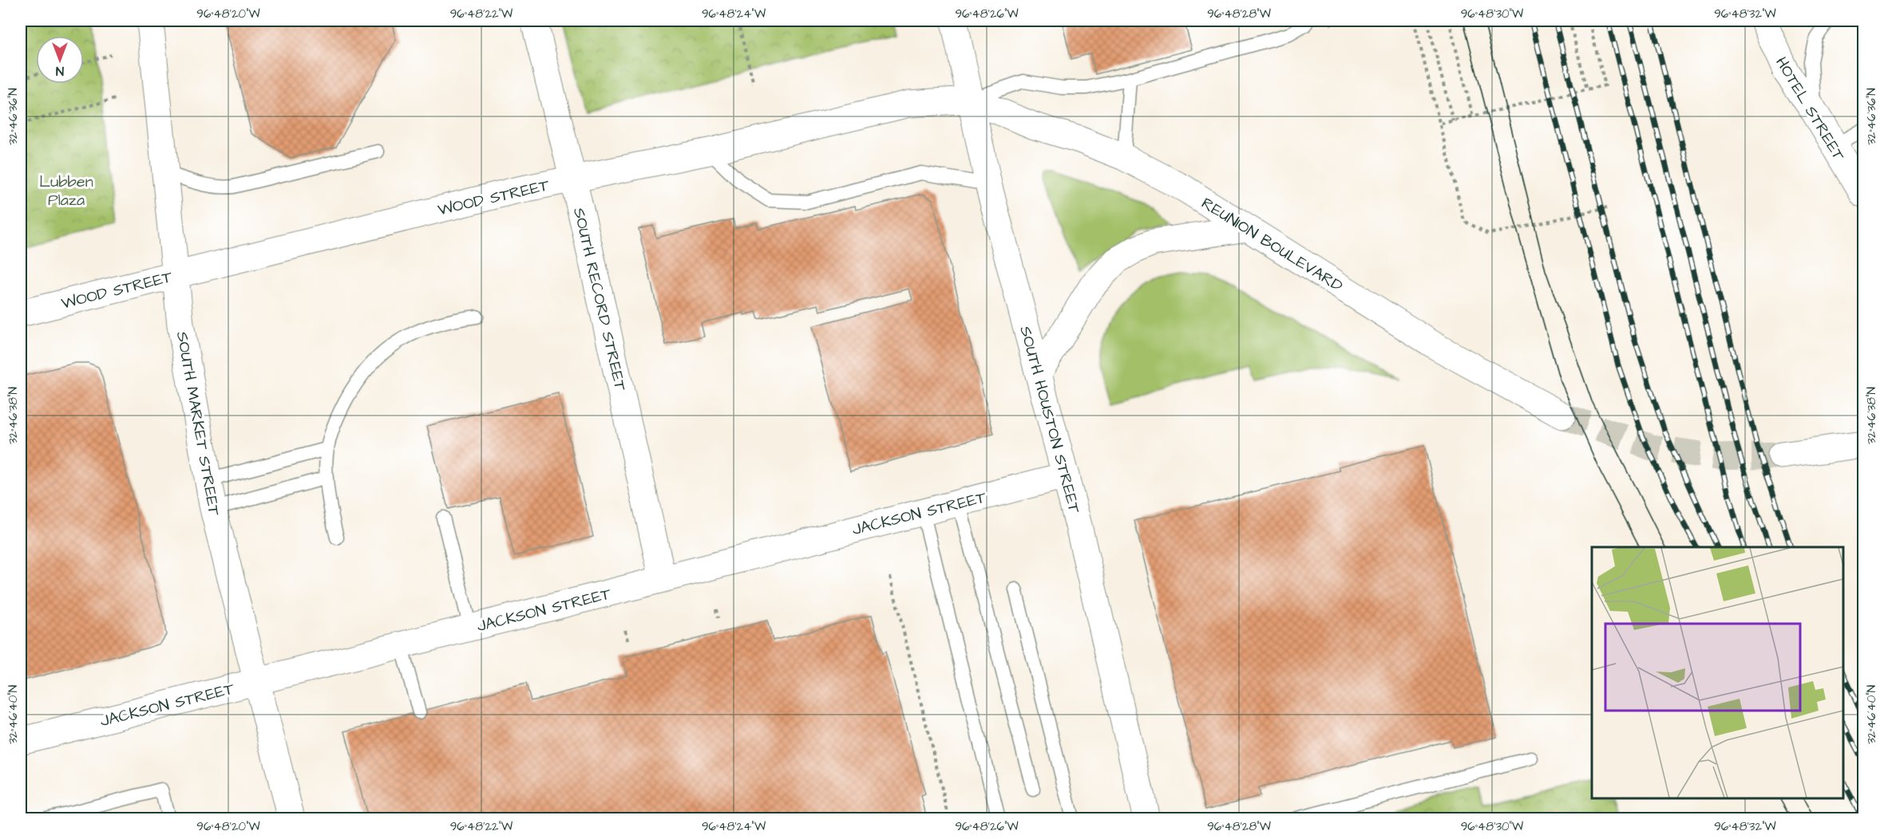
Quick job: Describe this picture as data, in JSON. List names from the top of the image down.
{
  "streets": {
    "main road": [
      "HOTEL STREET",
      "WOOD STREET",
      "REUNION BOULEVARD",
      "SOUTH RECORD STREET",
      "SOUTH HOUSTON STREET",
      "SOUTH MARKET STREET",
      "JACKSON STREET"
    ]
  },
  "crossings": [
    ["WOOD STREET", "REUNION BOULEVARD"],
    ["WOOD STREET", "SOUTH RECORD STREET"],
    ["WOOD STREET", "SOUTH HOUSTON STREET"],
    ["WOOD STREET", "SOUTH MARKET STREET"],
    ["REUNION BOULEVARD", "SOUTH HOUSTON STREET"],
    ["SOUTH RECORD STREET", "JACKSON STREET"],
    ["SOUTH HOUSTON STREET", "JACKSON STREET"],
    ["SOUTH MARKET STREET", "JACKSON STREET"]
  ],
  "parks": ["Lubben Plaza"],
  "north": "bottom",
  "coordinates": [
    "96°48'20\"W",
    "96°48'22\"W",
    "96°48'24\"W",
    "96°48'26\"W",
    "96°48'28\"W",
    "96°48'30\"W",
    "96°48'32\"W",
    "32°46'36\"N",
    "32°46'38\"N",
    "32°46'40\"N"
  ]
}
